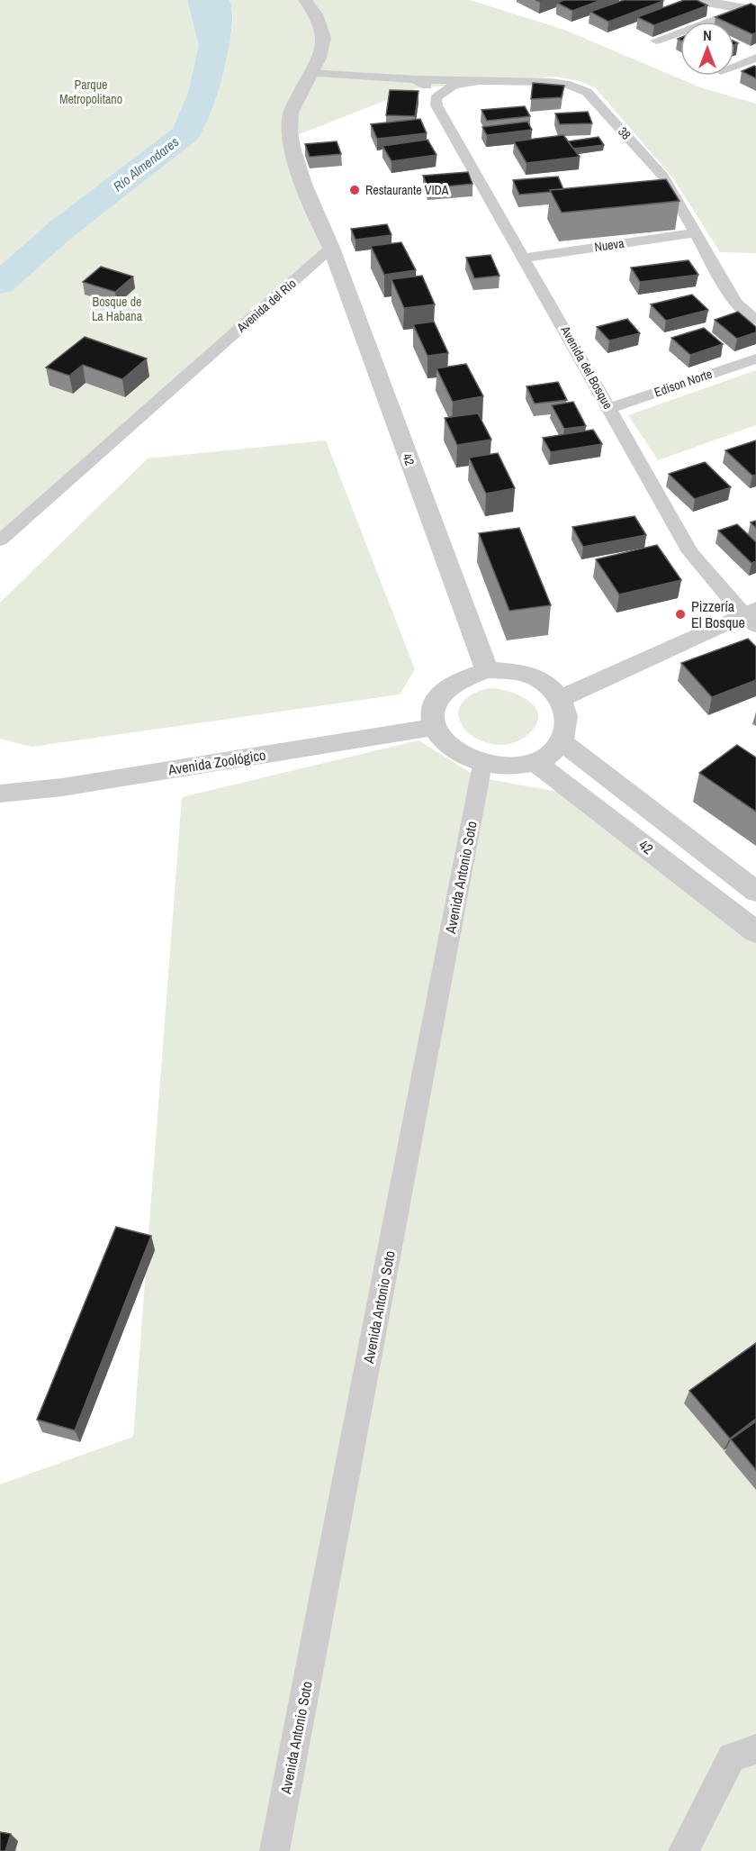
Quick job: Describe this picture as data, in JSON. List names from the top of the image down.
{
  "streets": {
    "street": [
      "38",
      "Nueva",
      "Avenida del Río",
      "Avenida del Bosque",
      "Edison Norte",
      "42",
      "Avenida Zoológico",
      "Avenida Antonio Soto"
    ]
  },
  "crossings": [
    ["38", "Nueva"],
    ["38", "Avenida del Bosque"],
    ["Nueva", "Avenida del Bosque"],
    ["Avenida del Río", "42"],
    ["Avenida del Bosque", "Edison Norte"],
    ["42", "Avenida Zoológico"],
    ["42", "Avenida Antonio Soto"],
    ["Avenida Zoológico", "Avenida Antonio Soto"]
  ],
  "water": ["Río Almendares"],
  "parks": ["Parque Metropolitano", "Bosque de La Habana"],
  "places": ["Restaurante VIDA", "Pizzería El Bosque"],
  "north": "top"
}
